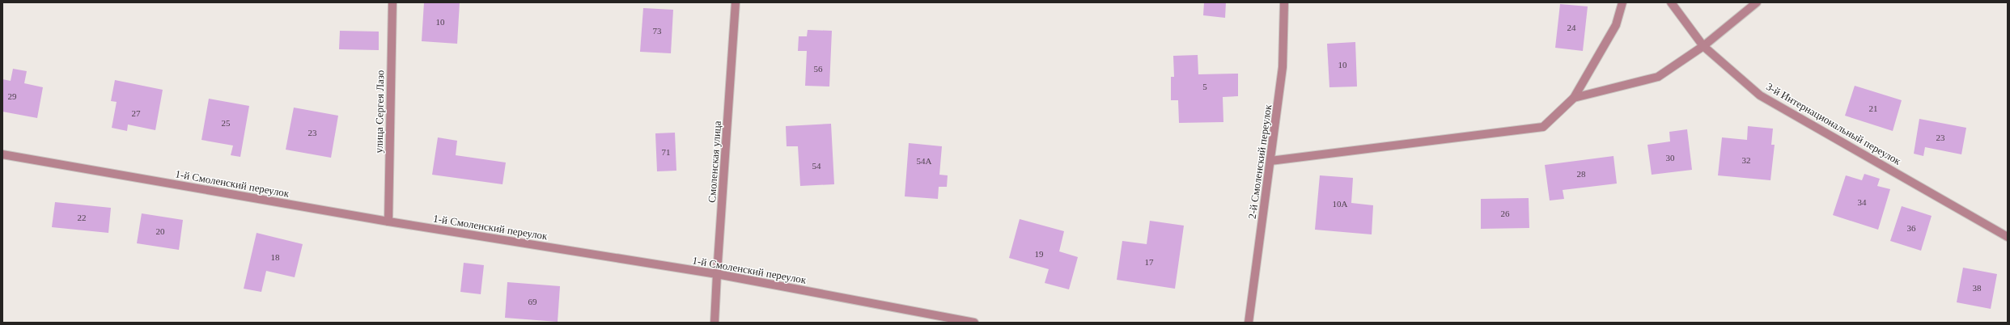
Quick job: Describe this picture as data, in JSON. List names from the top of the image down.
{
  "streets": {
    "street": [
      "улица Сергея Лазо",
      "3-й Интернациональный переулок",
      "Смоленская улица",
      "2-й Смоленский переулок",
      "1-й Смоленский переулок"
    ]
  },
  "crossings": [
    ["улица Сергея Лазо", "1-й Смоленский переулок"],
    ["Смоленская улица", "1-й Смоленский переулок"]
  ],
  "house_numbers": [
    "10",
    "24",
    "73",
    "10",
    "56",
    "5",
    "29",
    "21",
    "27",
    "25",
    "23",
    "23",
    "71",
    "30",
    "32",
    "54А",
    "54",
    "28",
    "34",
    "10А",
    "26",
    "22",
    "36",
    "20",
    "19",
    "18",
    "17",
    "38",
    "69"
  ]
}
